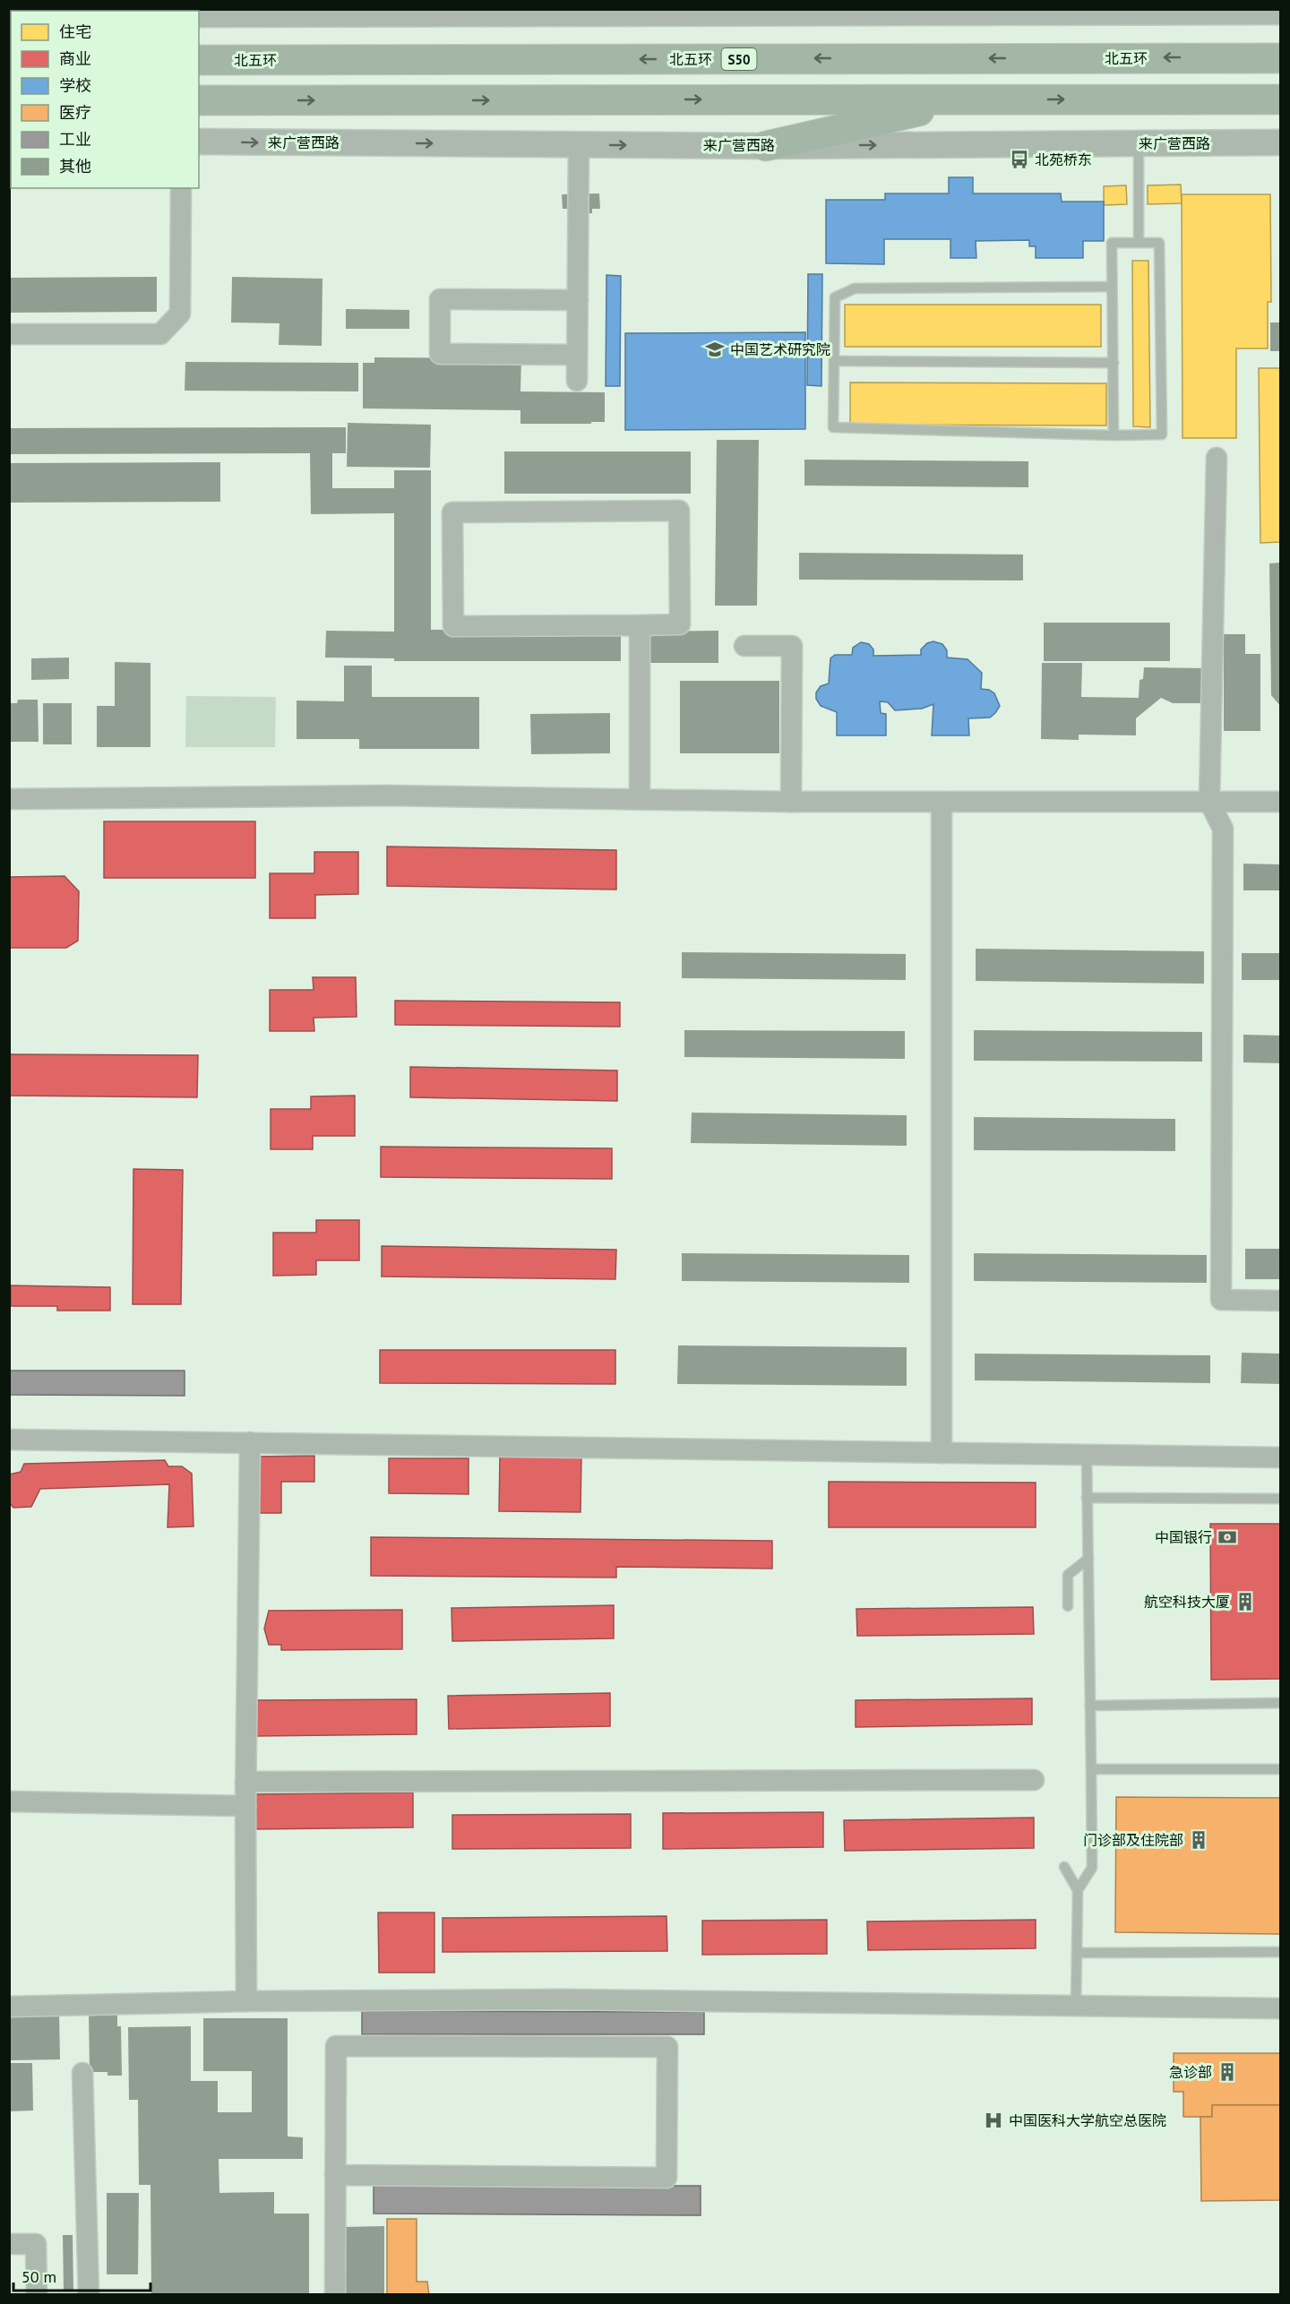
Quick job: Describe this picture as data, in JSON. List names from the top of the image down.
{
  "streets": {
    "highway": ["北五环", "S50"],
    "street": ["来广营西路"]
  },
  "places": {
    "bus stop": ["北苑桥东"],
    "school or university": ["中国艺术研究院"],
    "bank": ["中国银行"],
    "building": ["航空科技大厦", "门诊部及住院部", "急诊部"],
    "hospital": ["中国医科大学航空总医院"]
  },
  "legend": [
    "住宅",
    "商业",
    "学校",
    "医疗",
    "工业",
    "其他"
  ],
  "scale_bar": "50 m"
}
